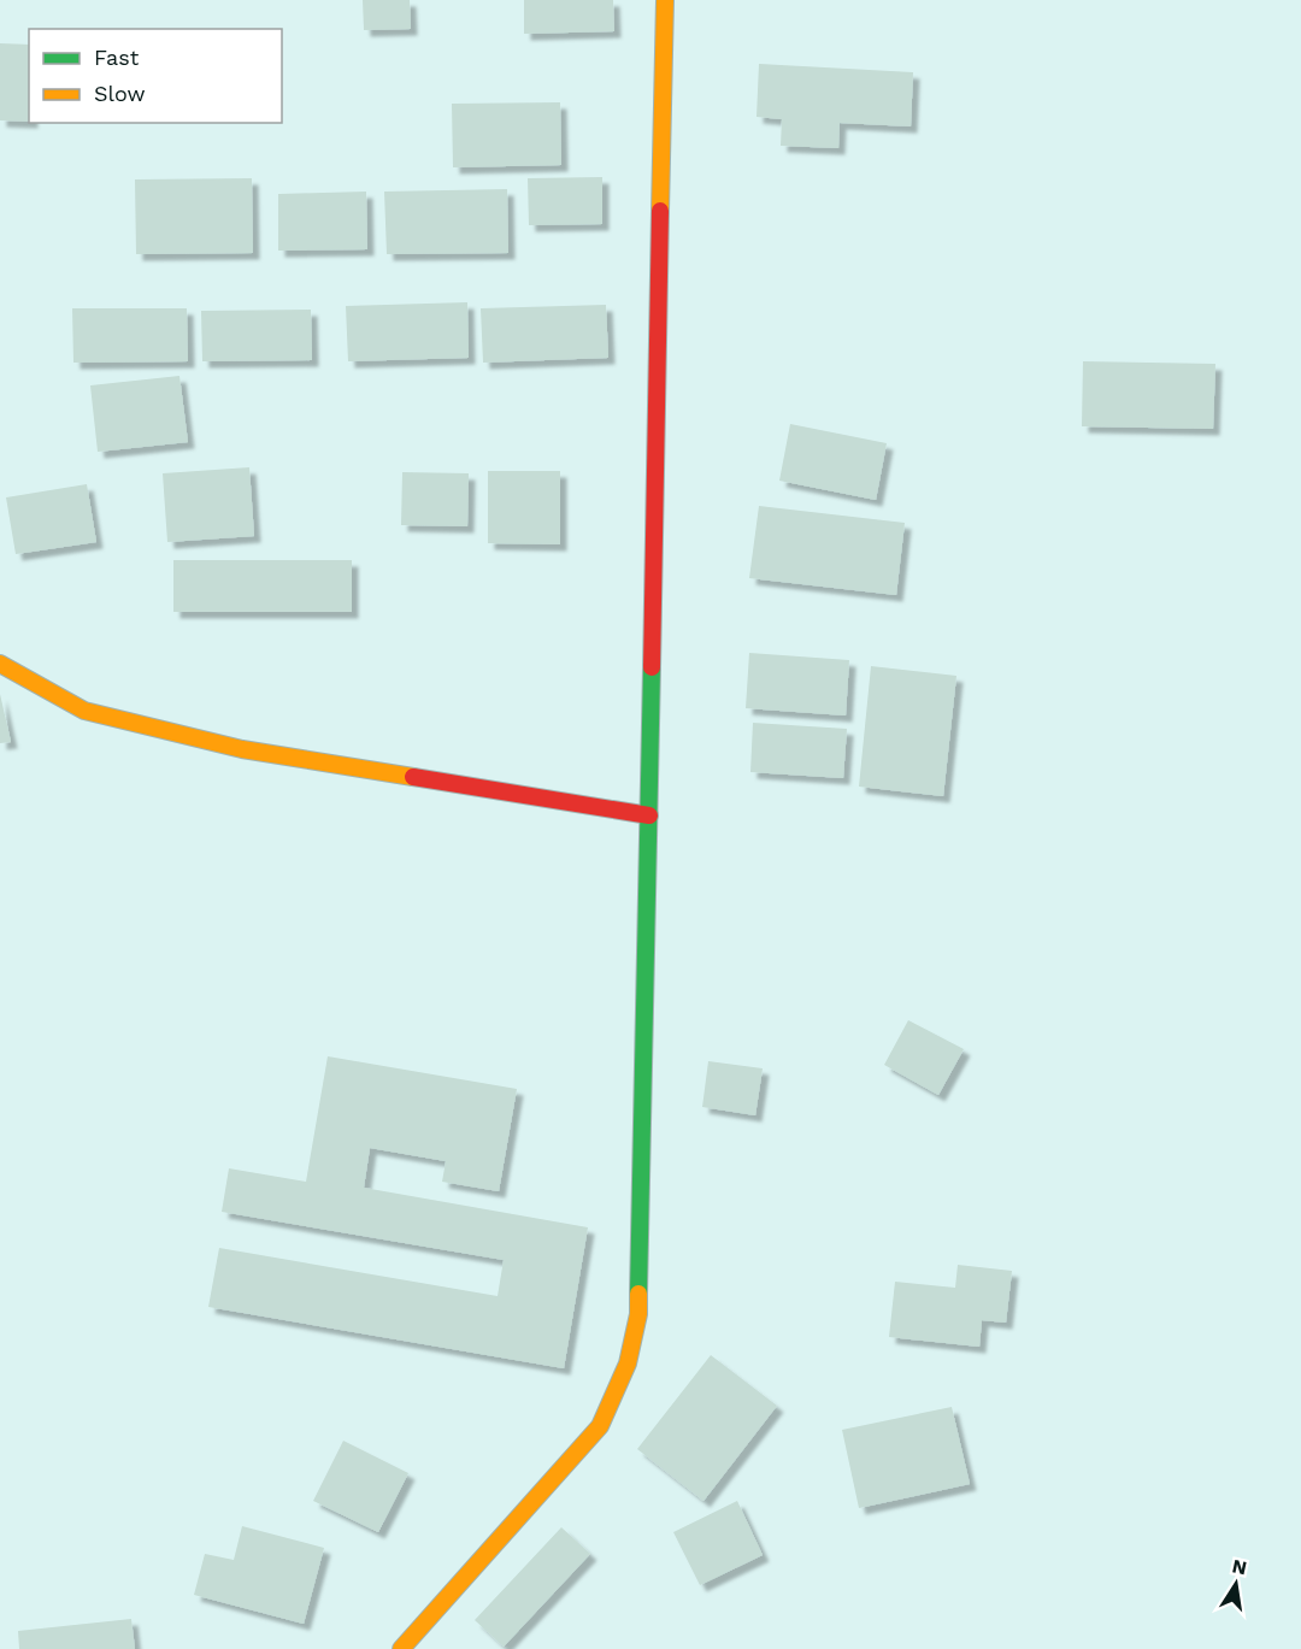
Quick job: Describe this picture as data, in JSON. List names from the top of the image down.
{
  "legend": ["Fast", "Slow"],
  "north": "top"
}
